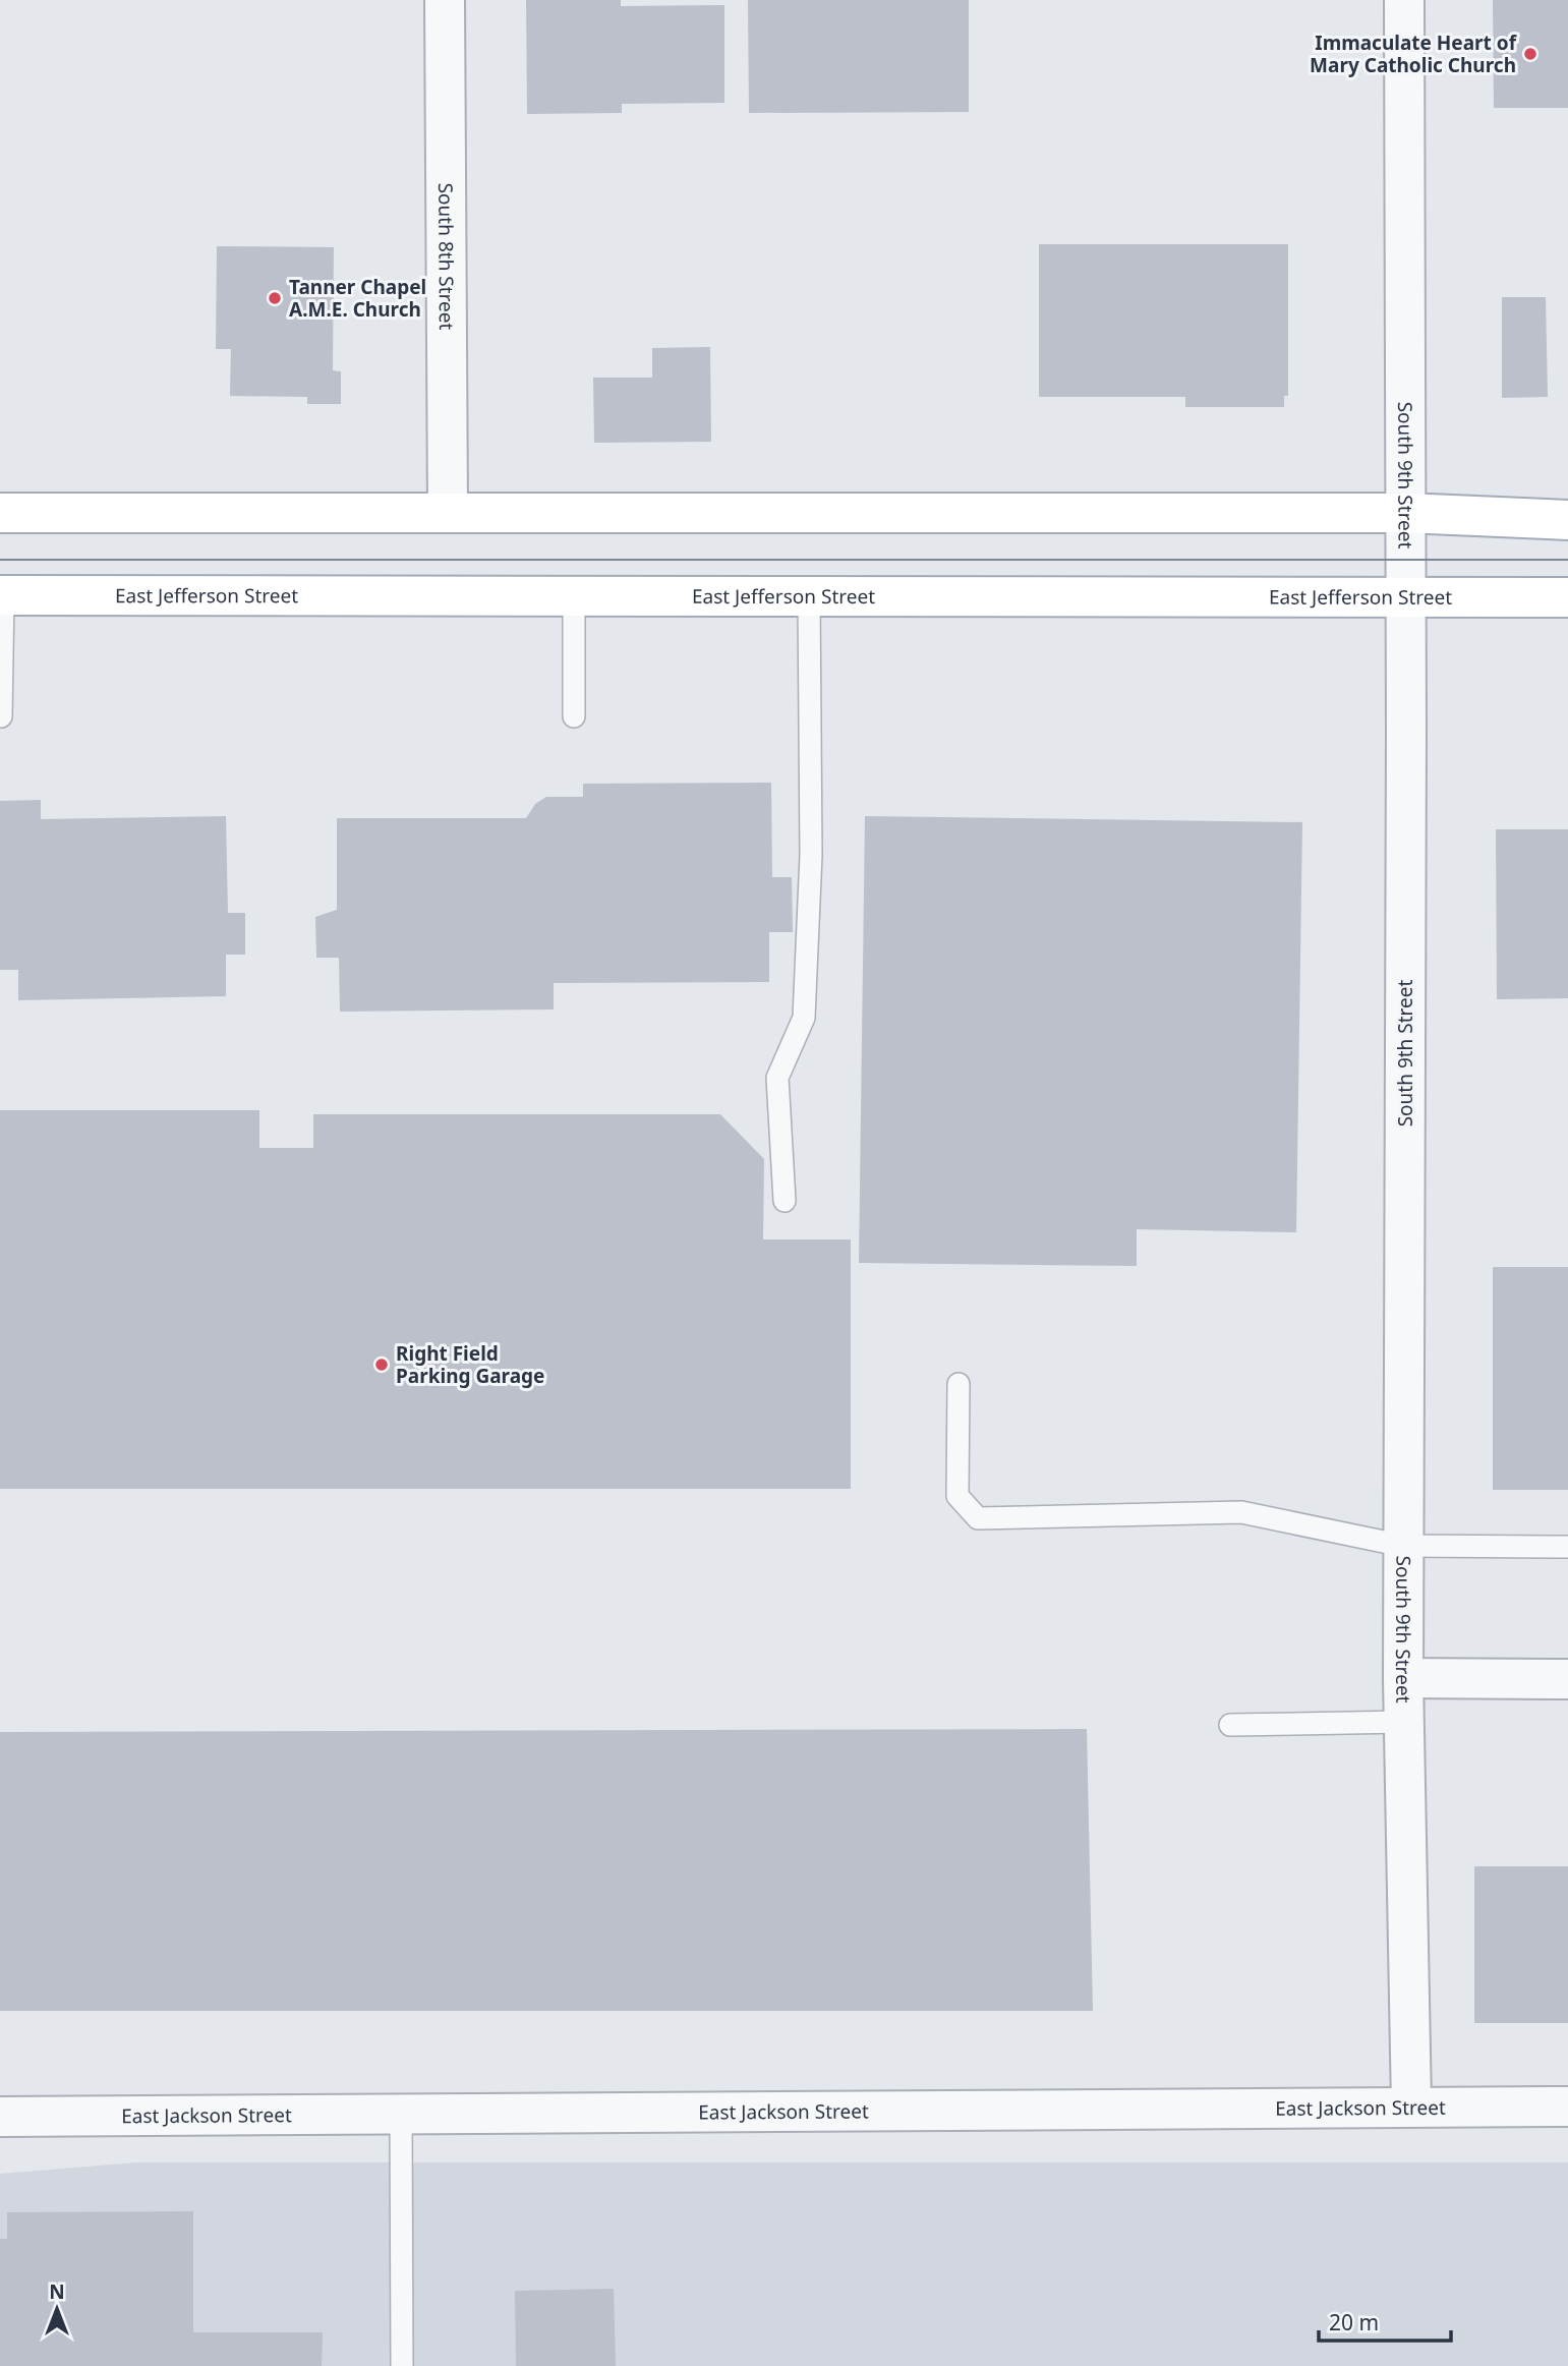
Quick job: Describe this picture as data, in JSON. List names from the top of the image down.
{
  "streets": {
    "main road": ["East Jefferson Street"],
    "street": ["South 8th Street", "South 9th Street", "East Jackson Street"]
  },
  "crossings": [
    ["South 9th Street", "East Jefferson Street"],
    ["South 9th Street", "East Jackson Street"]
  ],
  "places": ["Immaculate Heart of Mary Catholic Church", "Tanner Chapel A.M.E. Church", "Right Field Parking Garage"],
  "scale_bar": "20 m",
  "north": "top"
}
